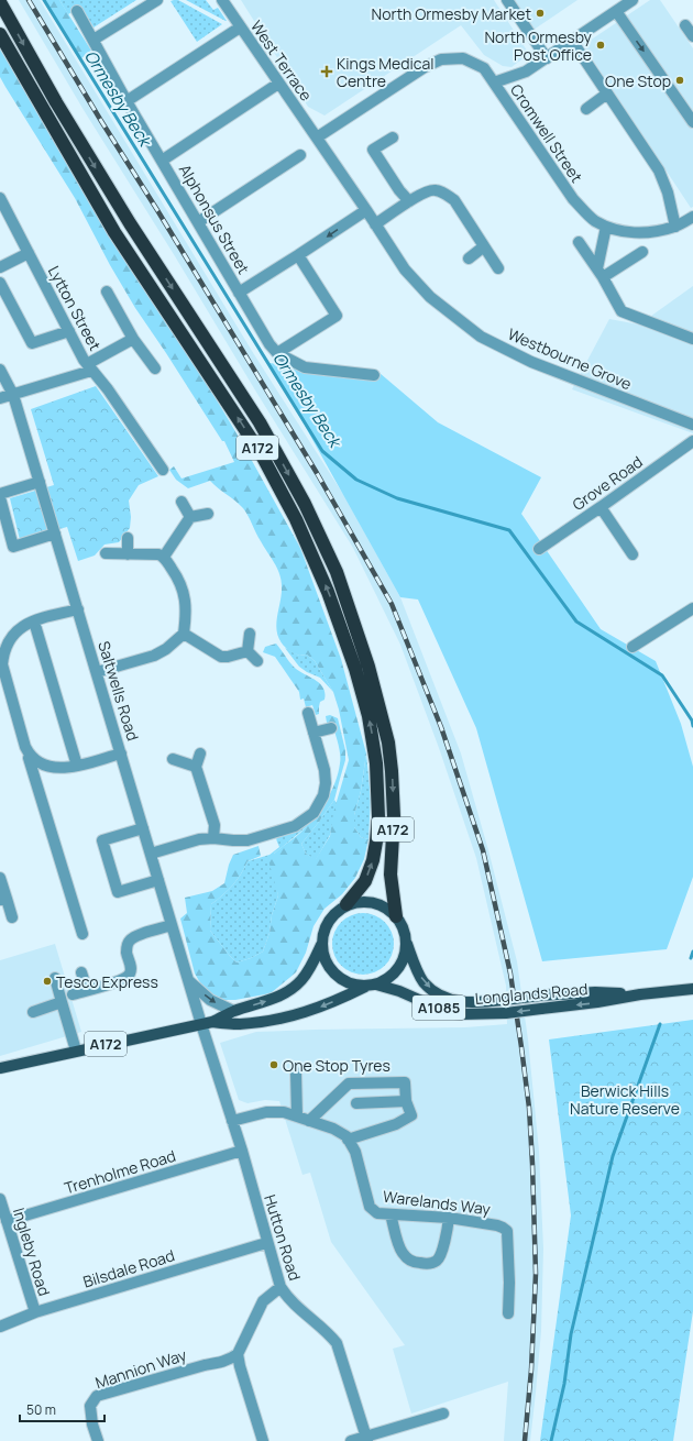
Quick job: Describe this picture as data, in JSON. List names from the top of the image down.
{
  "streets": {
    "highway": ["A172"],
    "main road": ["Longlands Road", "A1085"],
    "street": [
      "West Terrace",
      "Cromwell Street",
      "Alphonsus Street",
      "Lytton Street",
      "Westbourne Grove",
      "Grove Road",
      "Saltwells Road",
      "Trenholme Road",
      "Warelands Way",
      "Hutton Road",
      "Ingleby Road",
      "Bilsdale Road",
      "Mannion Way"
    ]
  },
  "crossings": [
    ["West Terrace", "Cromwell Street"],
    ["West Terrace", "Westbourne Grove"],
    ["Cromwell Street", "Westbourne Grove"],
    ["A172", "Saltwells Road"],
    ["A172", "Longlands Road"],
    ["A172", "Hutton Road"],
    ["Saltwells Road", "Hutton Road"],
    ["Trenholme Road", "Hutton Road"],
    ["Trenholme Road", "Ingleby Road"],
    ["Warelands Way", "Hutton Road"],
    ["Hutton Road", "Bilsdale Road"],
    ["Ingleby Road", "Bilsdale Road"]
  ],
  "water": ["Ormesby Beck"],
  "parks": ["Berwick Hills Nature Reserve"],
  "places": {
    "other": [
      "North Ormesby Market",
      "North Ormesby Post Office",
      "One Stop",
      "Tesco Express",
      "One Stop Tyres"
    ],
    "health": ["Kings Medical Centre"]
  },
  "scale_bar": "50 m"
}
